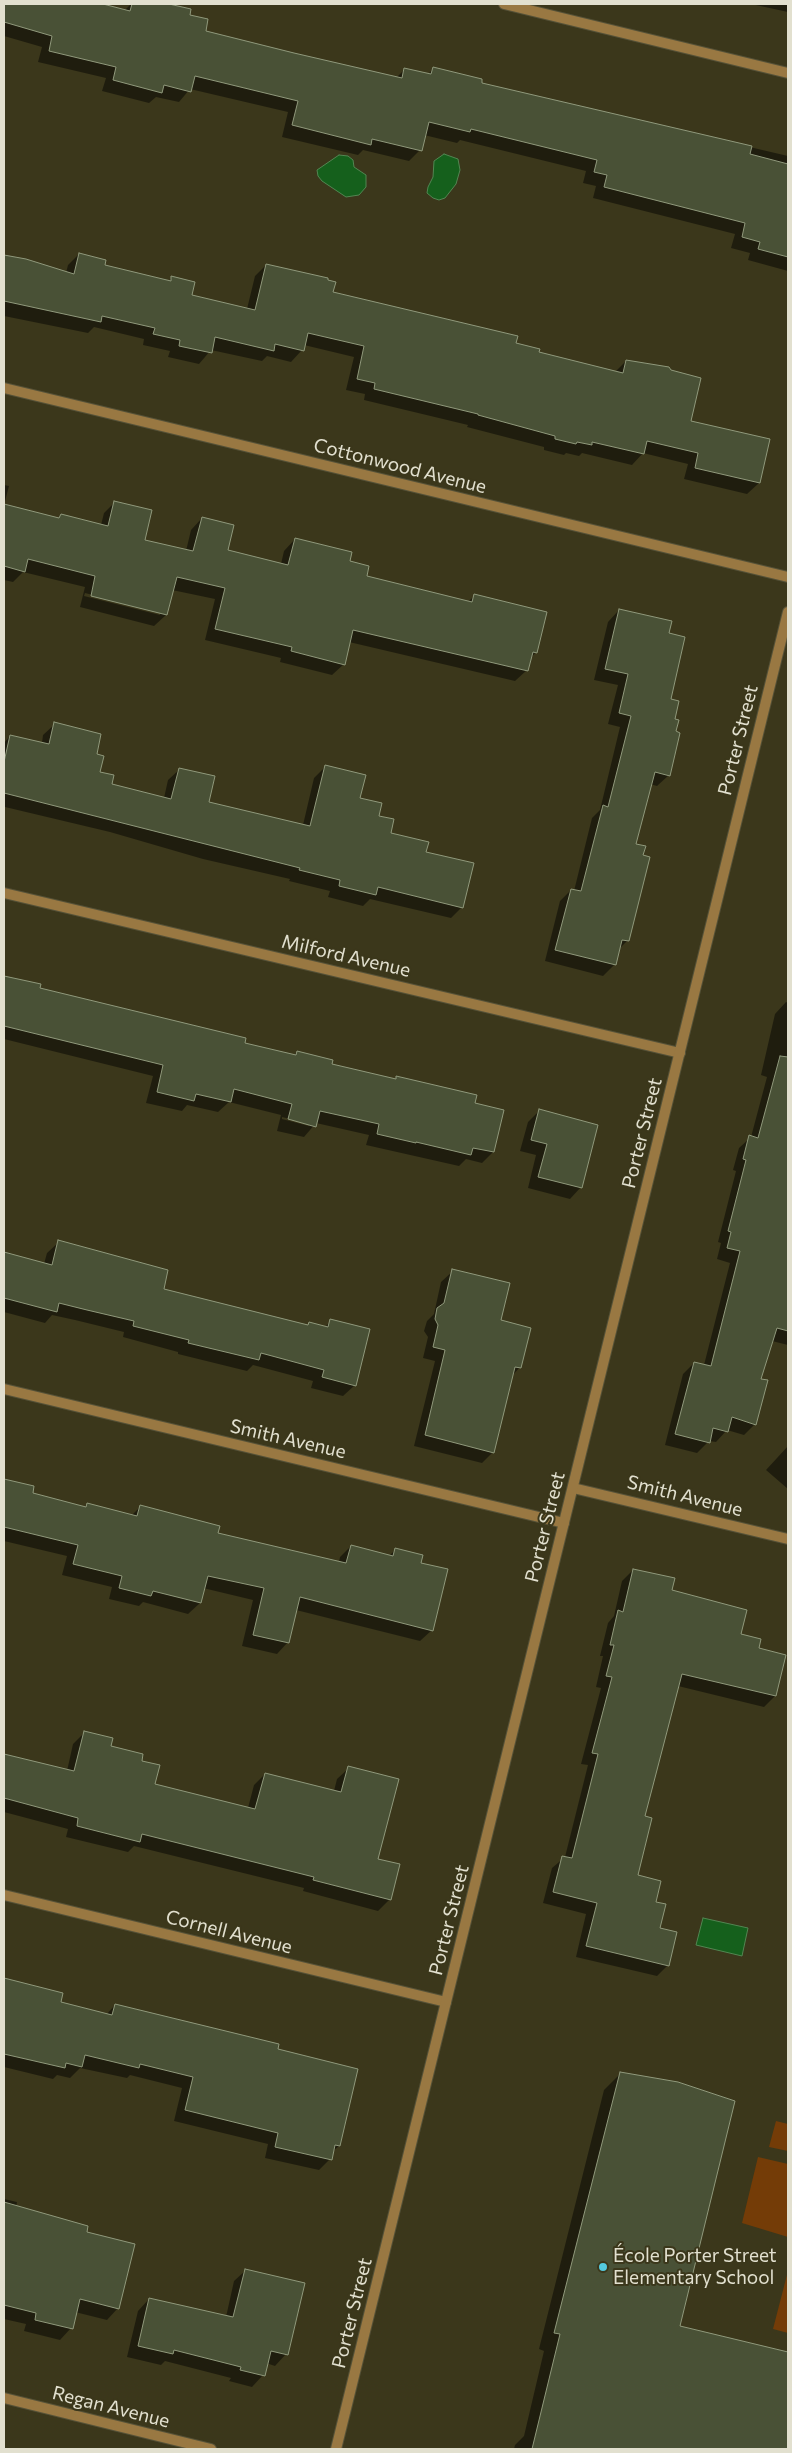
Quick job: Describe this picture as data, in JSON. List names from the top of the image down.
{
  "streets": {
    "street": [
      "Cottonwood Avenue",
      "Porter Street",
      "Milford Avenue",
      "Smith Avenue",
      "Cornell Avenue",
      "Regan Avenue"
    ]
  },
  "crossings": [
    ["Porter Street", "Milford Avenue"],
    ["Porter Street", "Smith Avenue"],
    ["Porter Street", "Cornell Avenue"]
  ],
  "places": ["École Porter Street Elementary School"]
}
